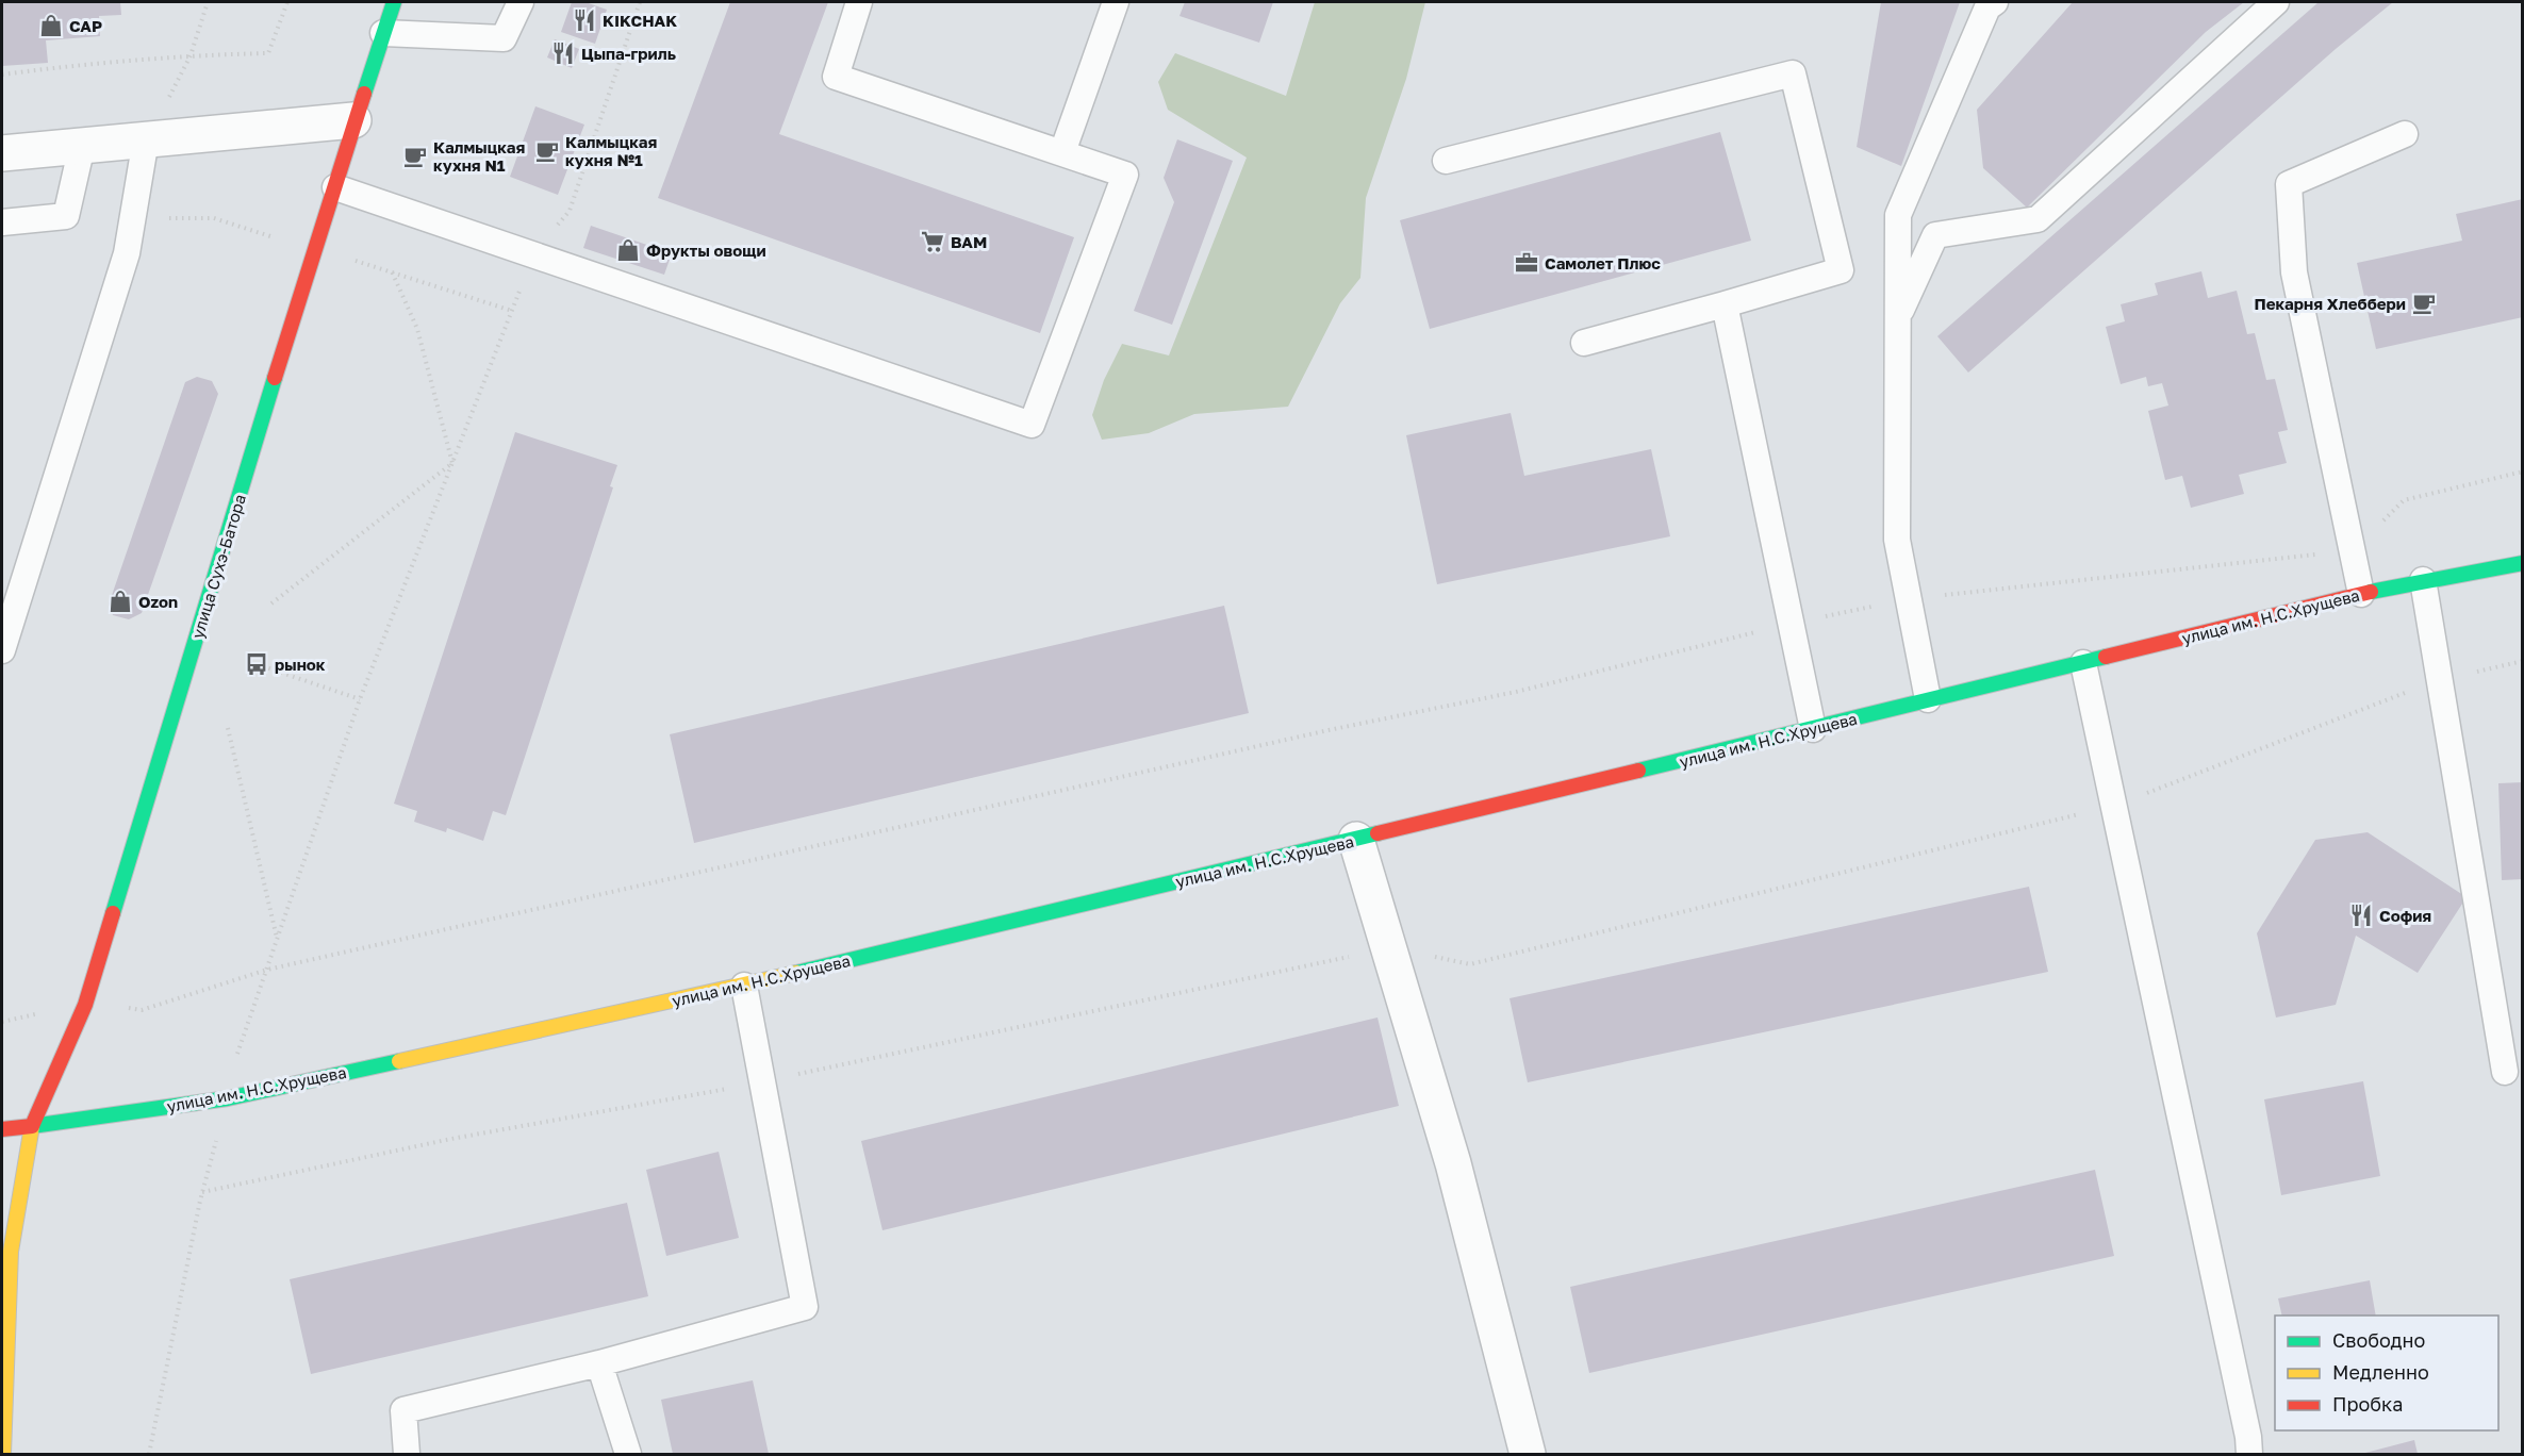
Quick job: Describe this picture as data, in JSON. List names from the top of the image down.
{
  "streets": {
    "main road": ["улица Сухэ-Батора", "улица им. Н.С.Хрущева"]
  },
  "crossings": [
    ["улица Сухэ-Батора", "улица им. Н.С.Хрущева"]
  ],
  "places": {
    "restaurant": ["KIKCHAK", "Цыпа-гриль", "София"],
    "shop": ["САР", "Фрукты овощи", "Ozon"],
    "cafe": ["Калмыцкая кухня №1", "Калмыцкая кухня N1", "Пекарня Хлеббери"],
    "supermarket": ["ВАМ"],
    "office": ["Самолет Плюс"],
    "bus stop": ["рынок"]
  },
  "legend": ["Свободно", "Медленно", "Пробка"]
}
